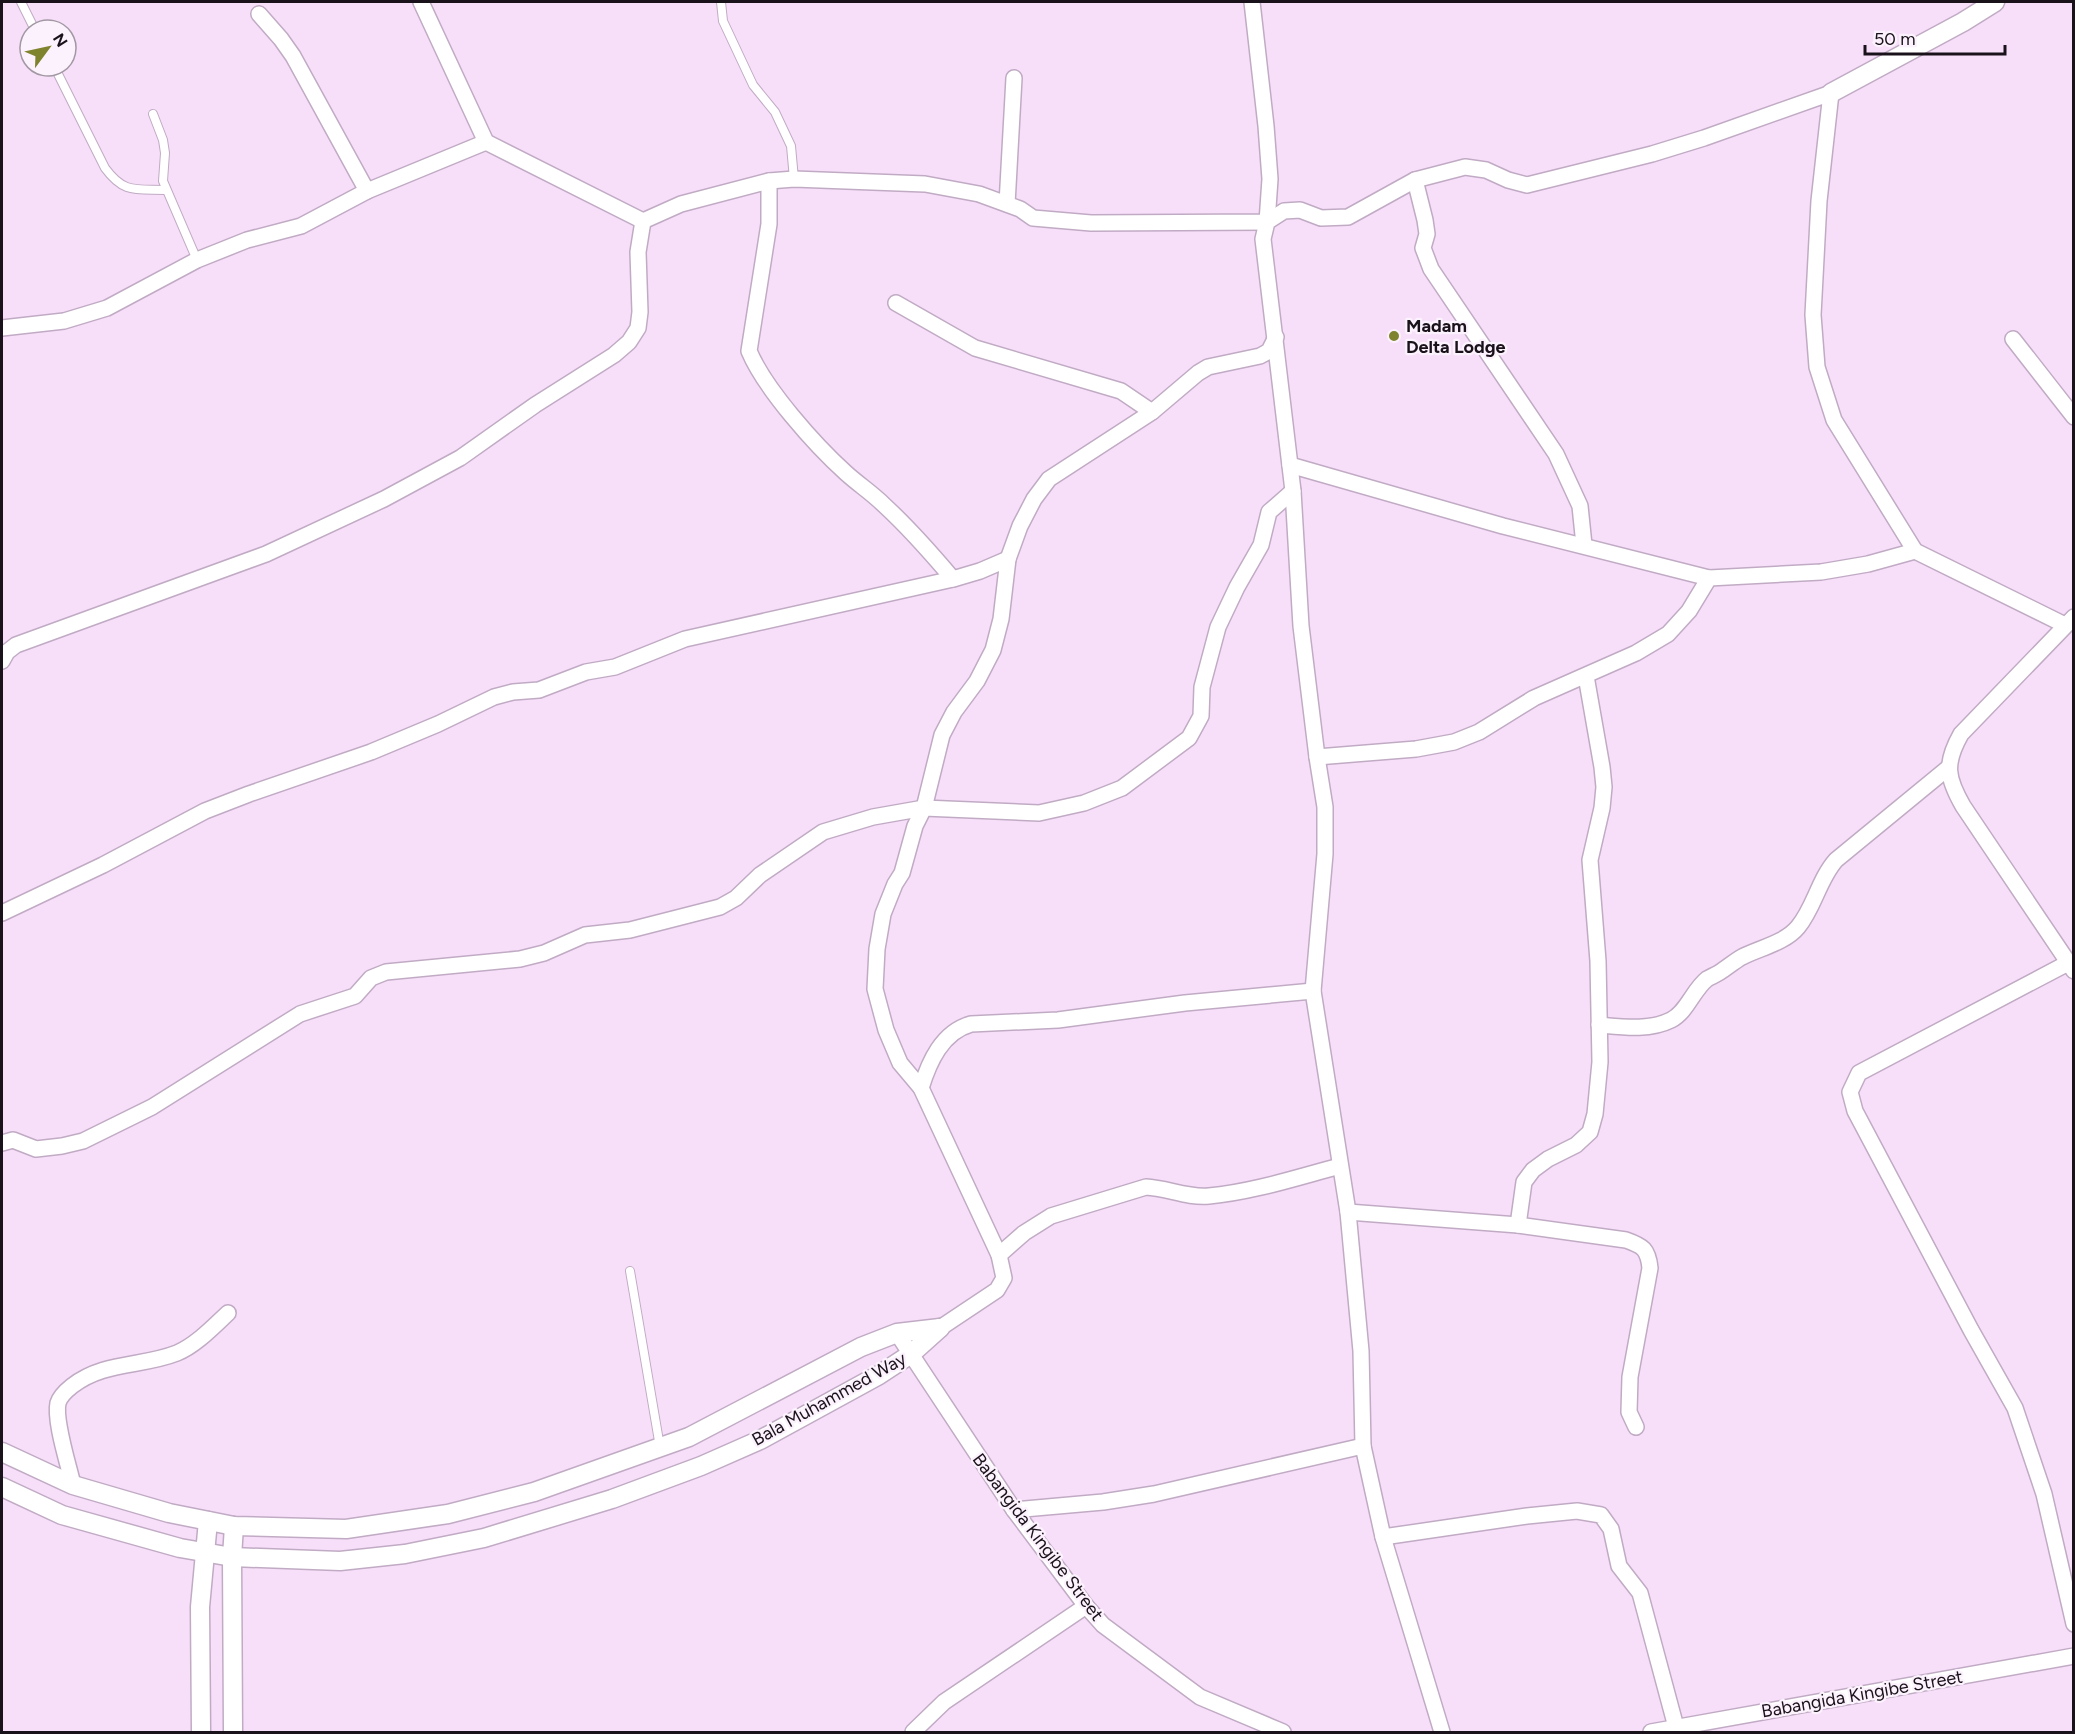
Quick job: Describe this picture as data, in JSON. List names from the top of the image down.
{
  "streets": {
    "street": ["Bala Muhammed Way", "Babangida Kingibe Street"]
  },
  "crossings": [
    ["Bala Muhammed Way", "Babangida Kingibe Street"]
  ],
  "places": ["Madam Delta Lodge"],
  "scale_bar": "50 m",
  "north": "top right"
}
